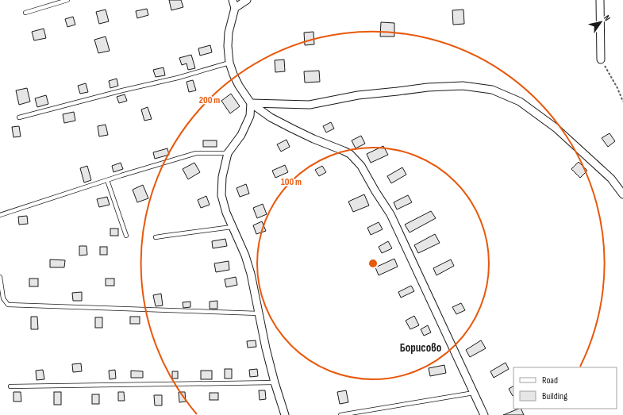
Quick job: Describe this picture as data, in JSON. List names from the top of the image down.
{
  "districts": ["Борисово"],
  "legend": ["Road", "Building"],
  "north": "top right",
  "rings": ["200 m", "100 m"]
}
